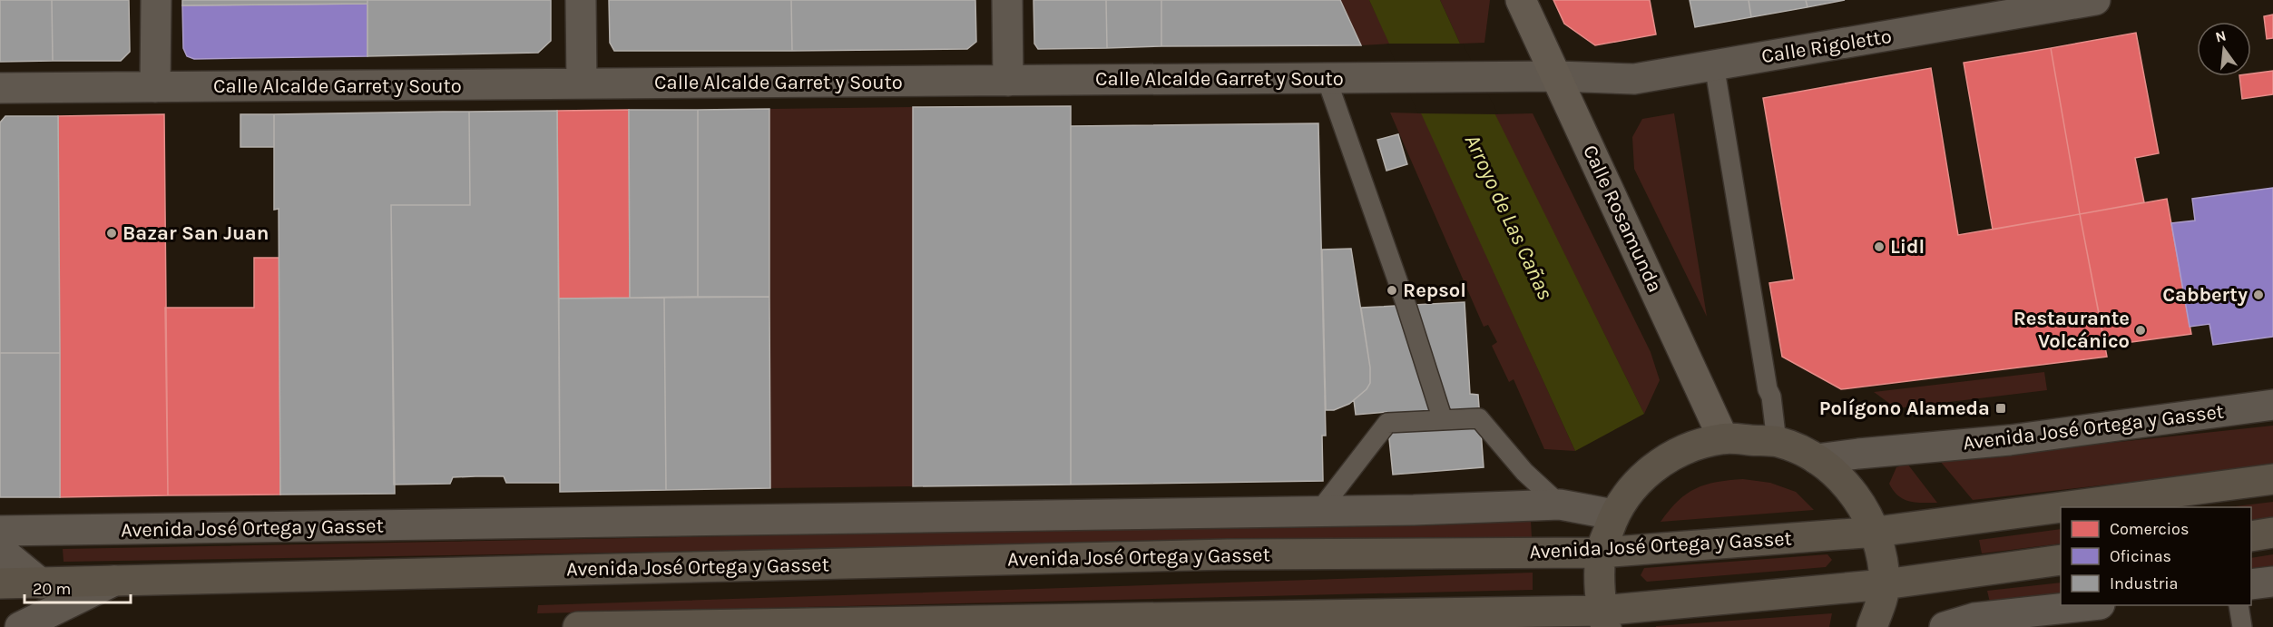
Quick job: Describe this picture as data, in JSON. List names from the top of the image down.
{
  "streets": {
    "main road": ["Calle Rosamunda", "Avenida José Ortega y Gasset"],
    "street": ["Calle Rigoletto", "Calle Alcalde Garret y Souto"]
  },
  "crossings": [
    ["Calle Rigoletto", "Calle Alcalde Garret y Souto"],
    ["Calle Rigoletto", "Calle Rosamunda"],
    ["Calle Alcalde Garret y Souto", "Calle Rosamunda"]
  ],
  "water": ["Arroyo de Las Cañas"],
  "places": {
    "other": [
      "Bazar San Juan",
      "Lidl",
      "Repsol",
      "Cabberty",
      "Restaurante Volcánico"
    ],
    "transit": ["Polígono Alameda"]
  },
  "legend": ["Comercios", "Oficinas", "Industria"],
  "scale_bar": "20 m",
  "north": "top"
}
